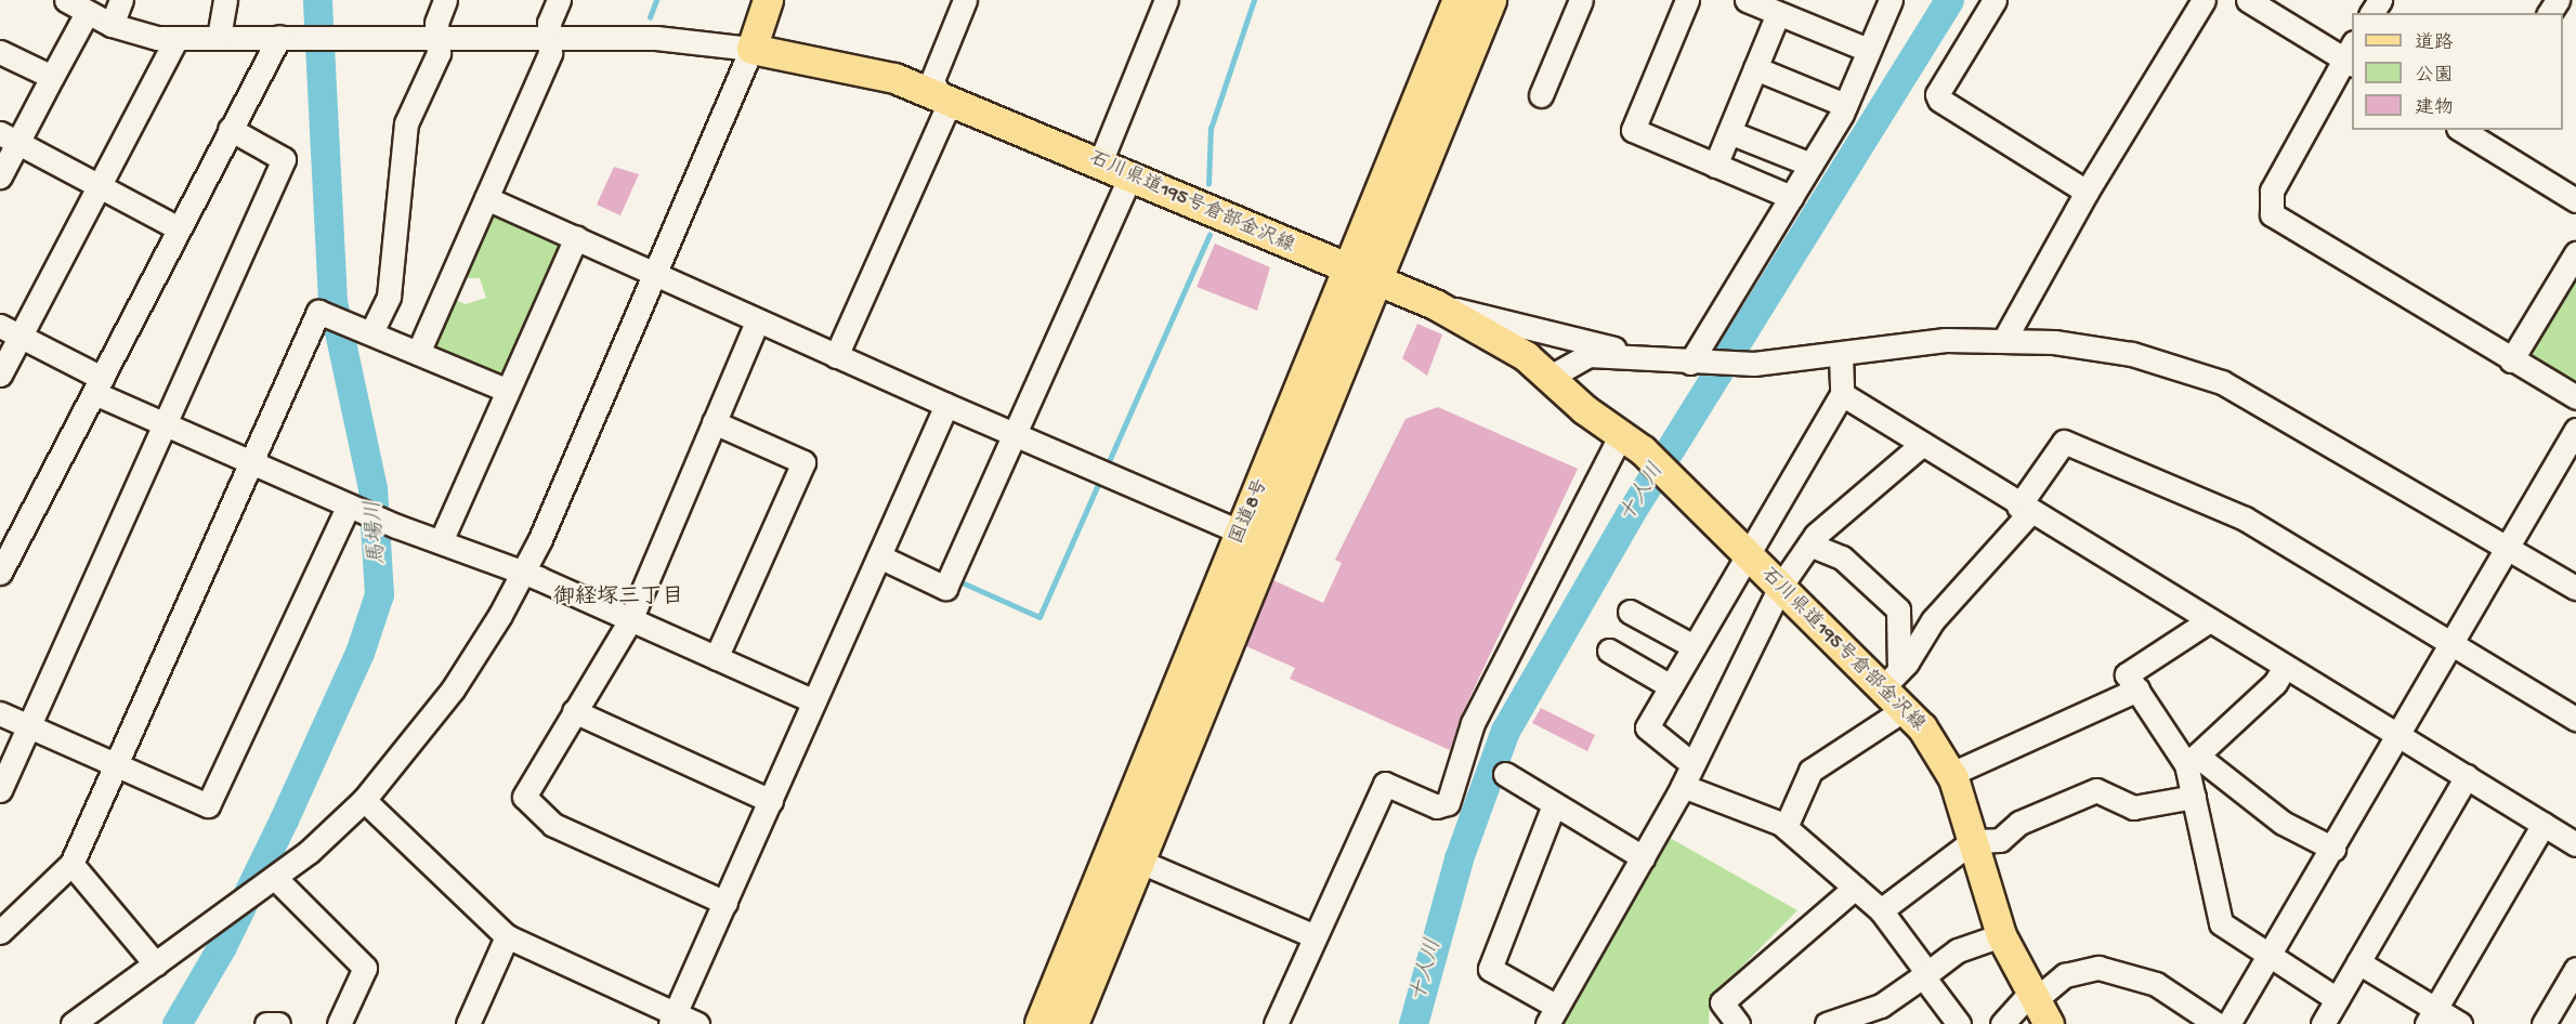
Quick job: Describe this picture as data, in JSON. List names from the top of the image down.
{
  "streets": {
    "highway": ["国道8号"],
    "main road": ["石川県道195号倉部金沢線"]
  },
  "crossings": [
    ["石川県道195号倉部金沢線", "国道8号"]
  ],
  "districts": ["御経塚三丁目"],
  "water": ["十人川", "馬場川"],
  "legend": ["道路", "公園", "建物"]
}
